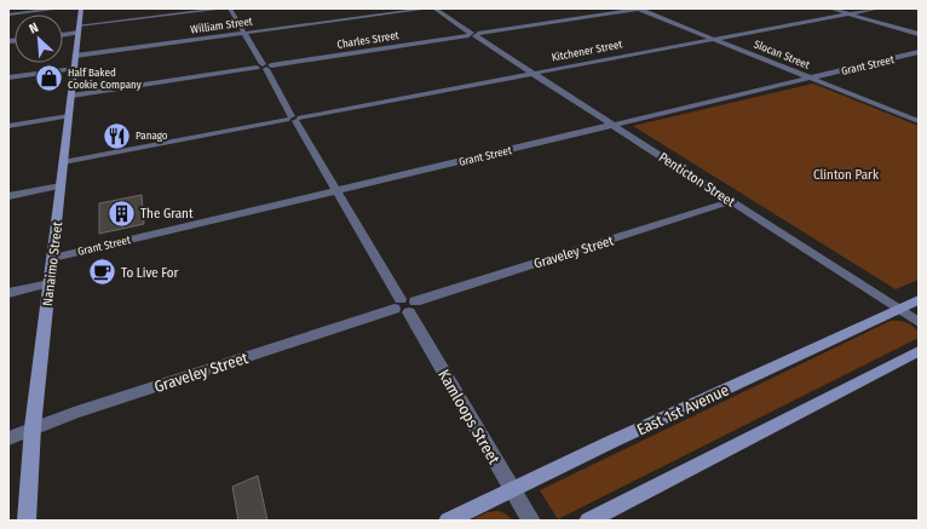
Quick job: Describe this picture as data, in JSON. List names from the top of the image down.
{
  "streets": {
    "main road": ["Nanaimo Street", "East 1st Avenue"],
    "street": [
      "William Street",
      "Charles Street",
      "Kitchener Street",
      "Slocan Street",
      "Grant Street",
      "Penticton Street",
      "Graveley Street",
      "Kamloops Street"
    ]
  },
  "crossings": [
    ["William Street", "Nanaimo Street"],
    ["William Street", "Kamloops Street"],
    ["Charles Street", "Slocan Street"],
    ["Charles Street", "Penticton Street"],
    ["Charles Street", "Nanaimo Street"],
    ["Charles Street", "Kamloops Street"],
    ["Kitchener Street", "Slocan Street"],
    ["Kitchener Street", "Penticton Street"],
    ["Kitchener Street", "Nanaimo Street"],
    ["Kitchener Street", "Kamloops Street"],
    ["Slocan Street", "Grant Street"],
    ["Grant Street", "Penticton Street"],
    ["Grant Street", "Nanaimo Street"],
    ["Grant Street", "Kamloops Street"],
    ["Penticton Street", "Graveley Street"],
    ["Penticton Street", "East 1st Avenue"],
    ["Graveley Street", "Nanaimo Street"],
    ["Graveley Street", "Kamloops Street"],
    ["East 1st Avenue", "Kamloops Street"]
  ],
  "parks": ["Clinton Park"],
  "places": {
    "shop": ["Half Baked Cookie Company"],
    "restaurant": ["Panago"],
    "building": ["The Grant"],
    "cafe": ["To Live For"]
  },
  "north": "top left"
}
